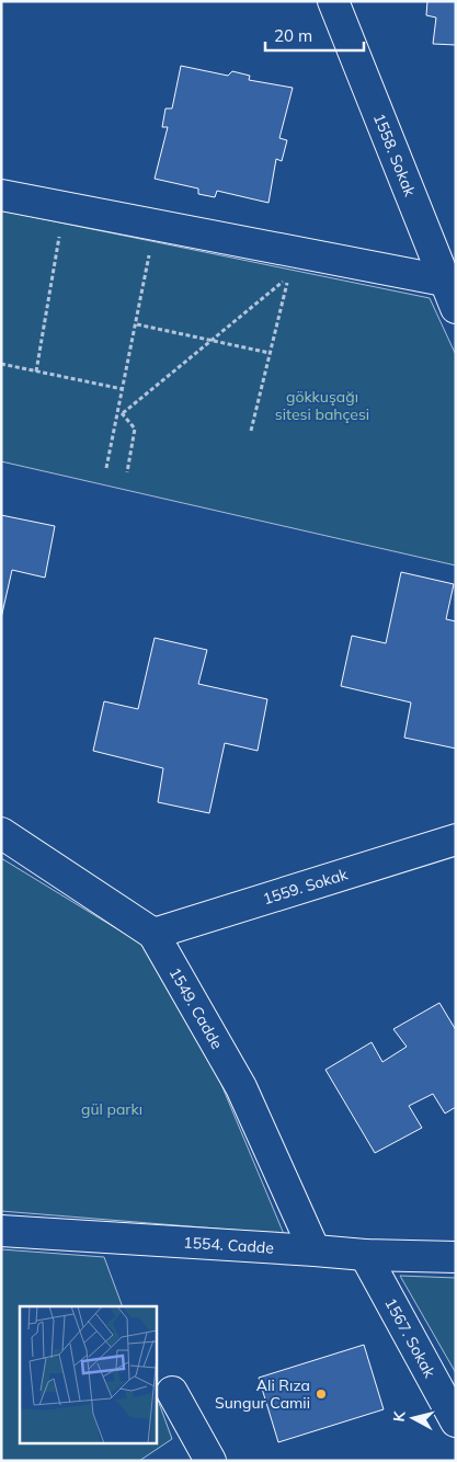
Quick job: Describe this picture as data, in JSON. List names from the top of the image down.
{
  "streets": {
    "street": [
      "1558. Sokak",
      "1559. Sokak",
      "1549. Cadde",
      "1554. Cadde",
      "1567. Sokak"
    ]
  },
  "crossings": [
    ["1559. Sokak", "1549. Cadde"],
    ["1549. Cadde", "1554. Cadde"],
    ["1554. Cadde", "1567. Sokak"]
  ],
  "parks": ["gökkuşağı sitesi bahçesi", "gül parkı"],
  "places": ["Ali Rıza Sungur Camii"],
  "scale_bar": "20 m",
  "north": "left"
}
